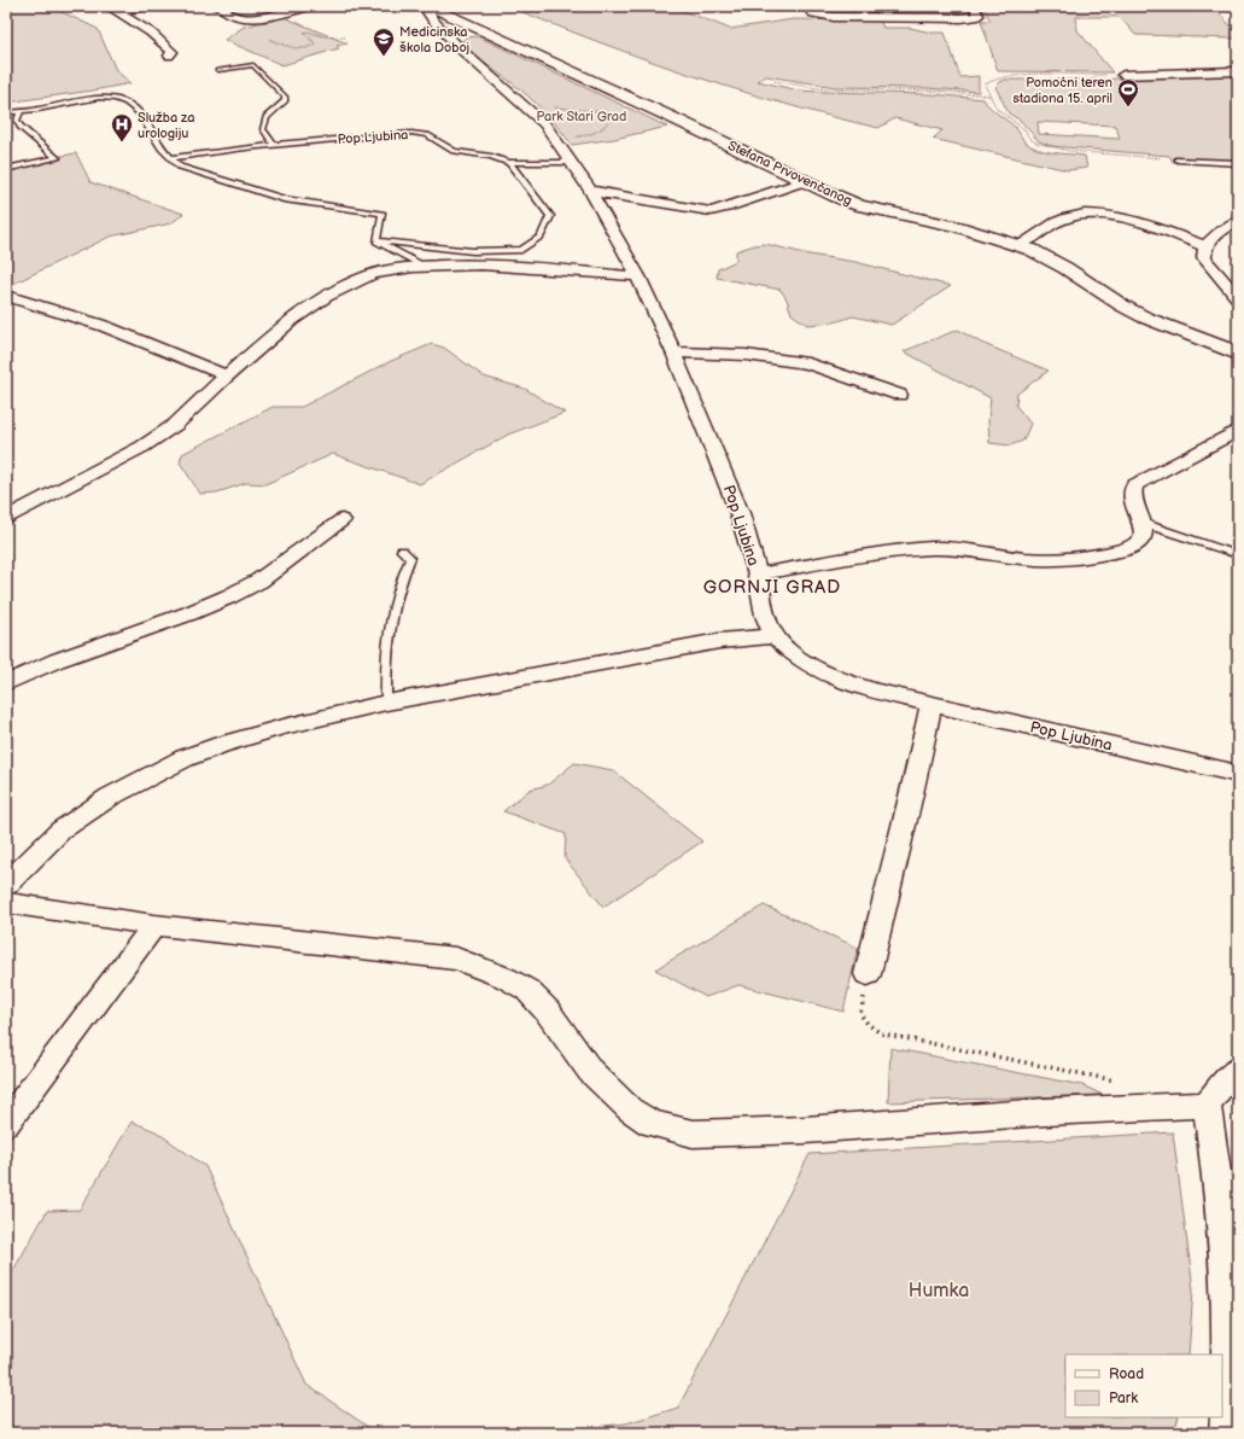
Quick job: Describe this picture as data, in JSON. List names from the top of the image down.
{
  "streets": {
    "street": ["Pop Ljubina", "Stefana Prvovenčanog"]
  },
  "districts": ["GORNJI GRAD"],
  "parks": ["Park Stari Grad", "Humka"],
  "places": {
    "school or university": ["Medicinska škola Doboj"],
    "sports": ["Pomoćni teren stadiona 15. april"],
    "hospital": ["Služba za urologiju"]
  },
  "legend": ["Road", "Park"]
}
